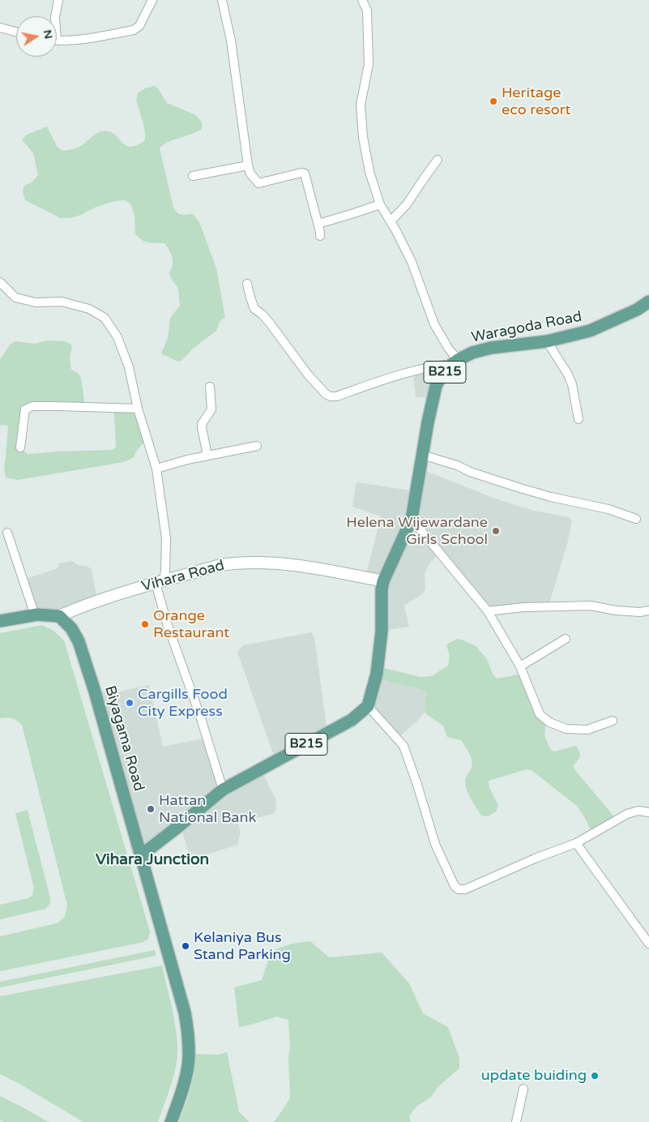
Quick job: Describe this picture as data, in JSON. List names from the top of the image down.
{
  "streets": {
    "main road": ["Waragoda Road", "B215", "Biyagama Road"],
    "street": ["Vihara Road"]
  },
  "crossings": [
    ["Waragoda Road", "B215"],
    ["Waragoda Road", "Vihara Road"],
    ["B215", "Biyagama Road"],
    ["Vihara Road", "Biyagama Road"]
  ],
  "districts": ["Vihara Junction"],
  "places": [
    "Heritage eco resort",
    "Helena Wijewardane Girls School",
    "Orange Restaurant",
    "Cargills Food City Express",
    "Hattan National Bank",
    "Kelaniya Bus Stand Parking",
    "update buiding"
  ],
  "north": "right"
}
